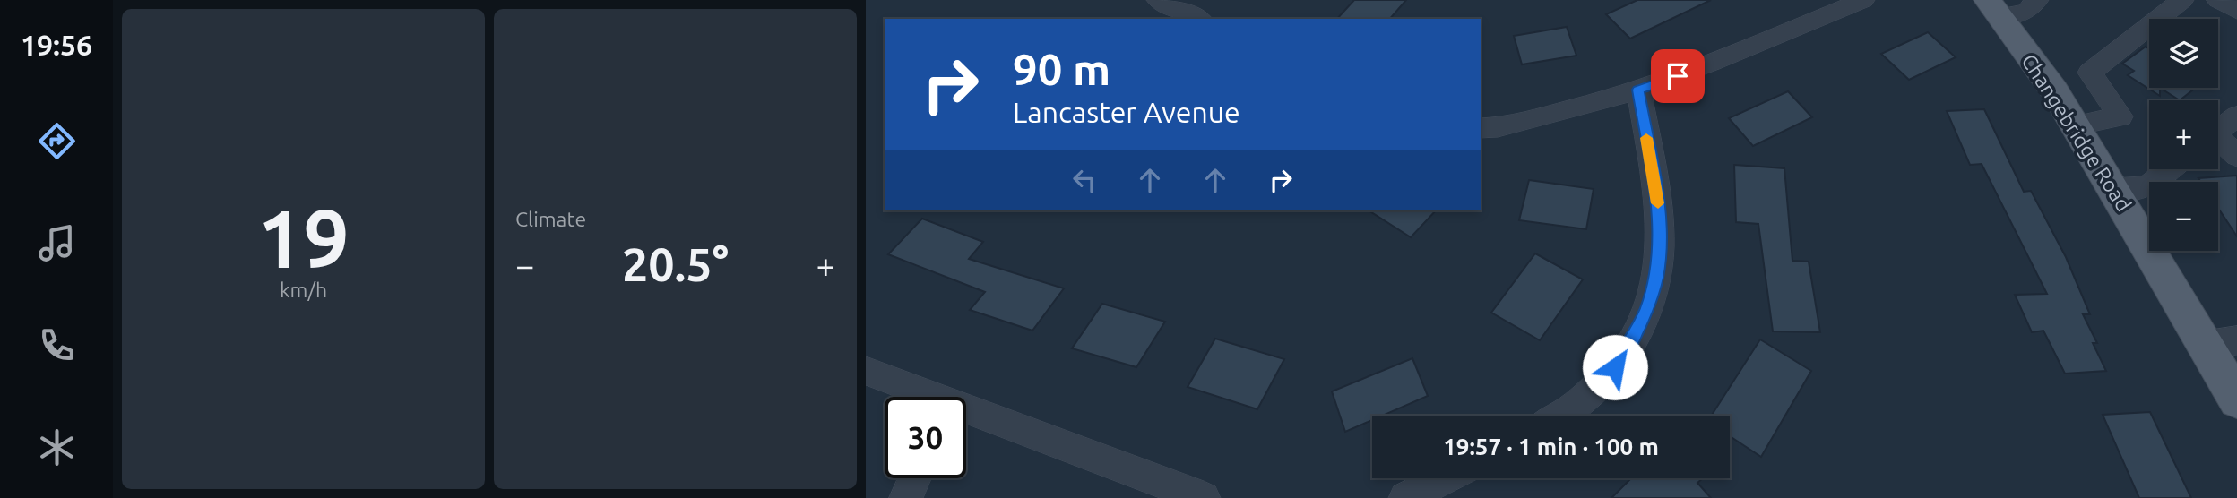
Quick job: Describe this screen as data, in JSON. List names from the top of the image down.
{
  "streets": {
    "main road": ["Changebridge Road"]
  },
  "page": {
    "tabs": "19:56",
    "tile": [
      ["19", "km/h"],
      "Climate"
    ],
    "map_buttons": ["+", "−"],
    "turn": ["90 m", "Lancaster Avenue"],
    "heat": ["−", "20.5°", "+"],
    "limit": "30",
    "trip": "19:57 · 1 min · 100 m"
  }
}
